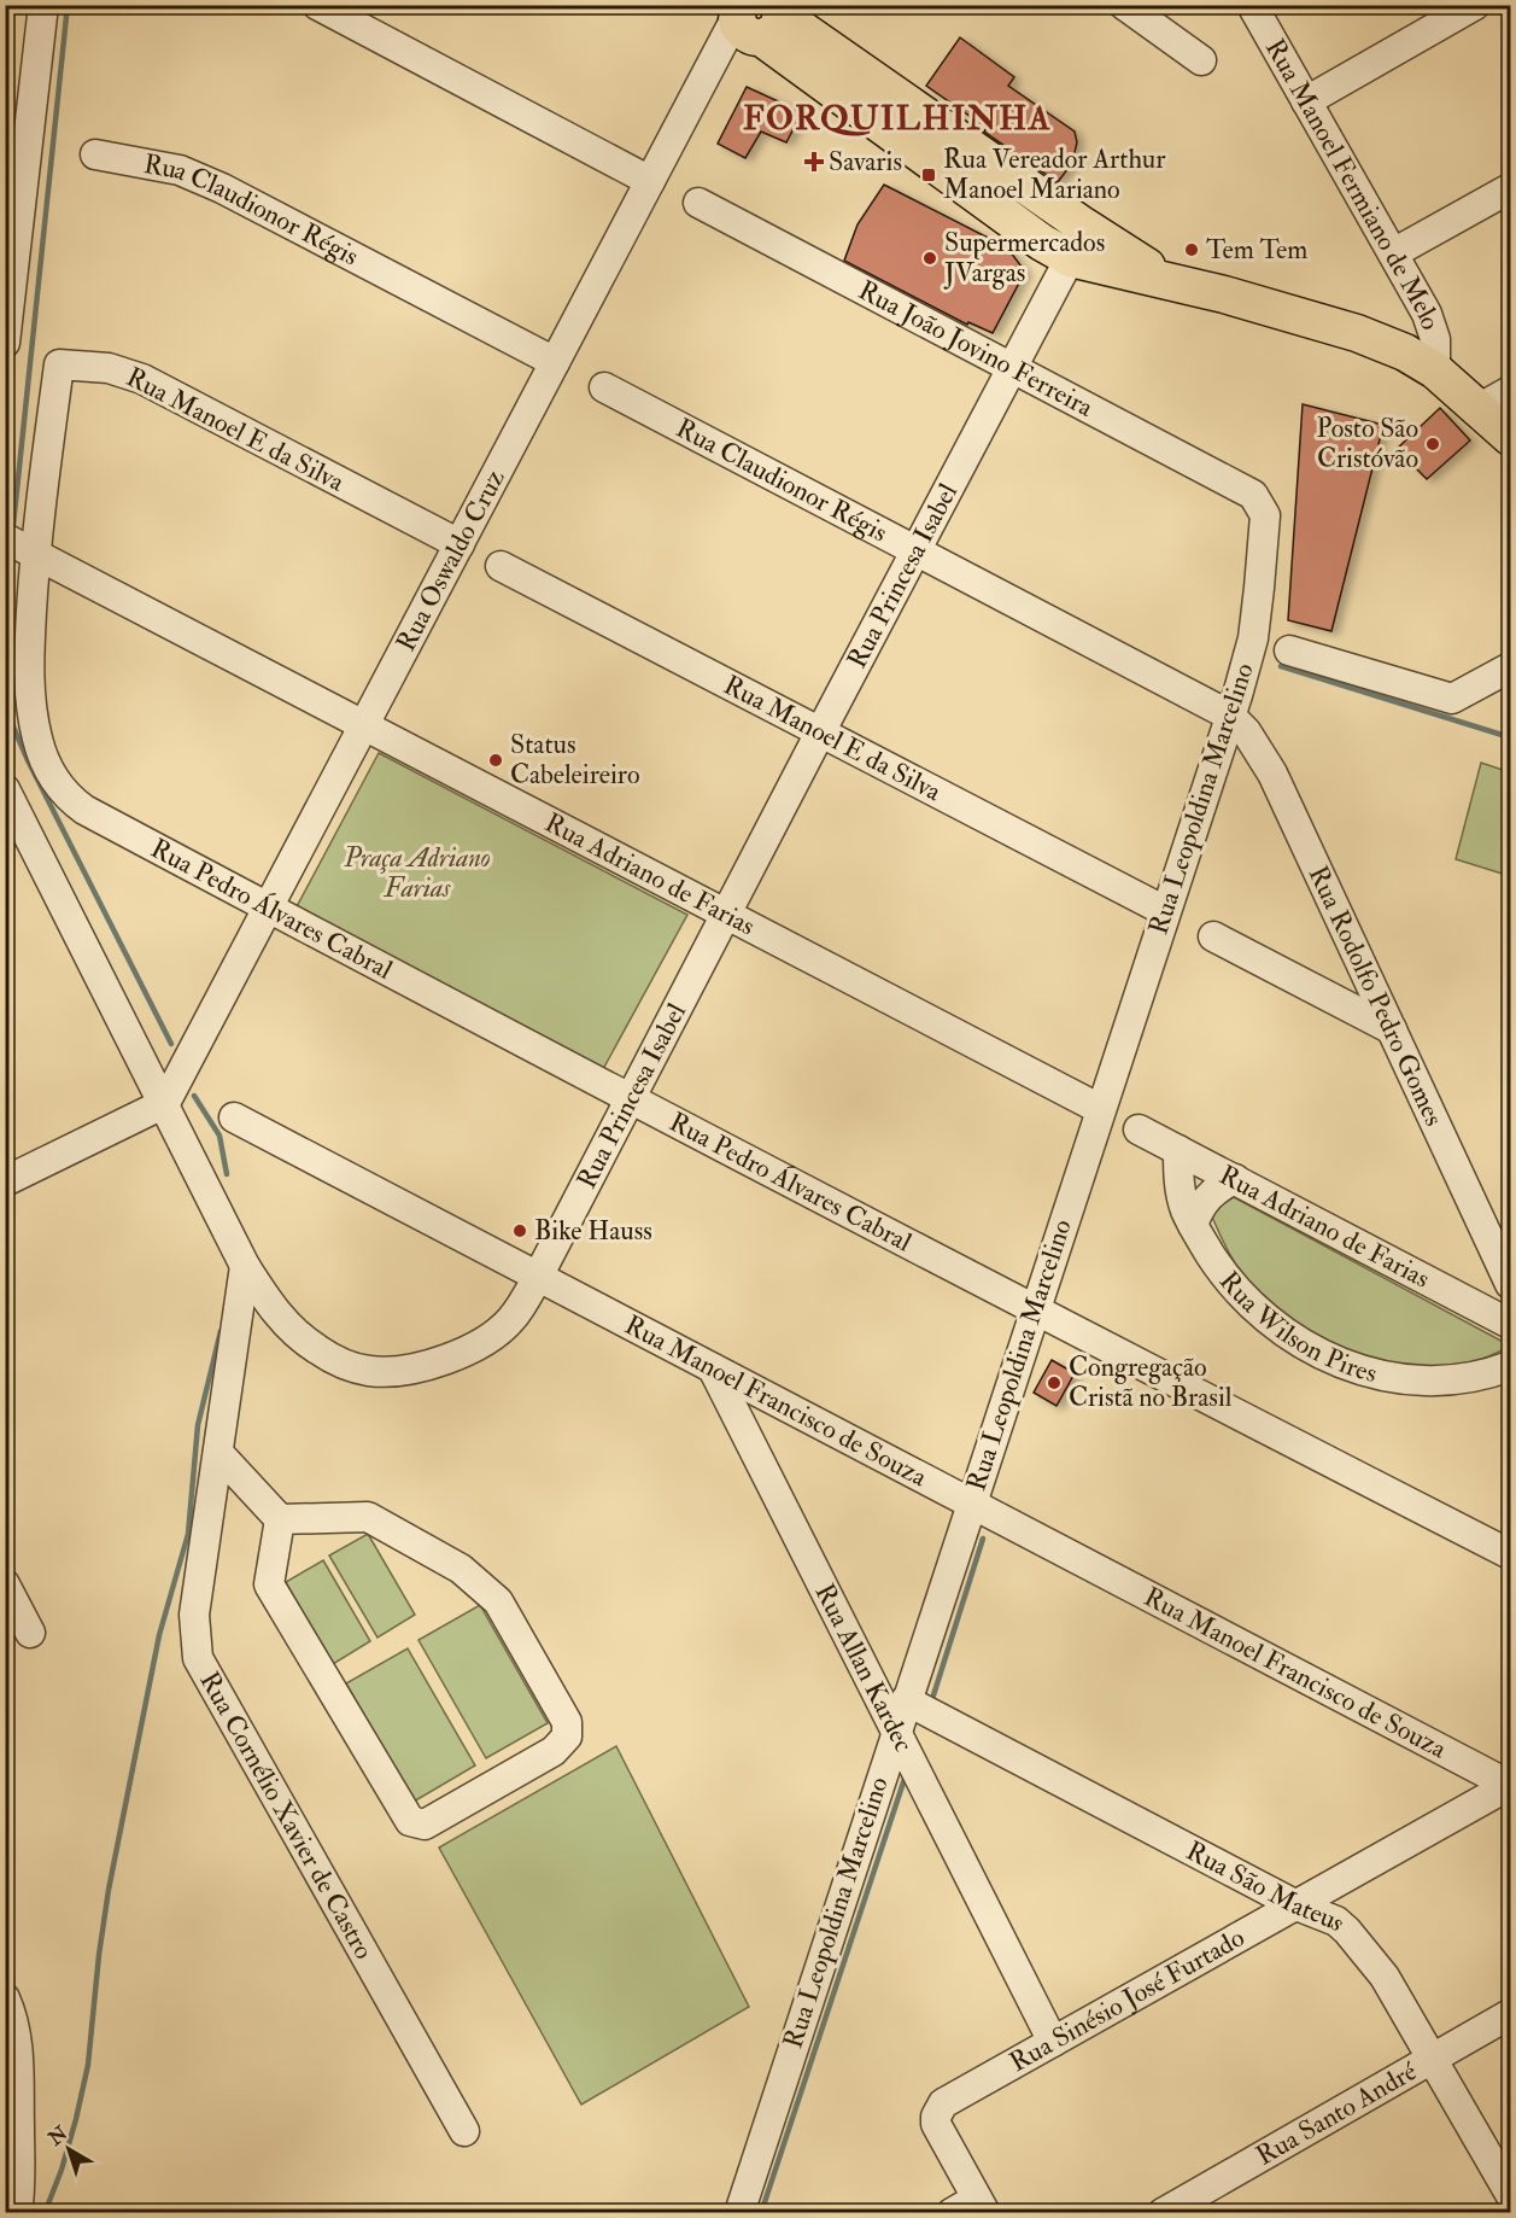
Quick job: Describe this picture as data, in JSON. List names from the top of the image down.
{
  "streets": {
    "street": [
      "Rua Manoel Fermiano de Melo",
      "Rua Claudionor Régis",
      "Rua João Jovino Ferreira",
      "Rua Manoel E da Silva",
      "Rua Oswaldo Cruz",
      "Rua Princesa Isabel",
      "Rua Leopoldina Marcelino",
      "Rua Adriano de Farias",
      "Rua Pedro Álvares Cabral",
      "Rua Rodolfo Pedro Gomes",
      "Rua Wilson Pires",
      "Rua Manoel Francisco de Souza",
      "Rua Allan Kardec",
      "Rua Cornélio Xavier de Castro",
      "Rua São Mateus",
      "Rua Sinésio José Furtado",
      "Rua Santo André"
    ]
  },
  "crossings": [
    ["Rua Claudionor Régis", "Rua Oswaldo Cruz"],
    ["Rua Claudionor Régis", "Rua Princesa Isabel"],
    ["Rua Claudionor Régis", "Rua Leopoldina Marcelino"],
    ["Rua Claudionor Régis", "Rua Rodolfo Pedro Gomes"],
    ["Rua João Jovino Ferreira", "Rua Princesa Isabel"],
    ["Rua João Jovino Ferreira", "Rua Leopoldina Marcelino"],
    ["Rua Manoel E da Silva", "Rua Oswaldo Cruz"],
    ["Rua Manoel E da Silva", "Rua Princesa Isabel"],
    ["Rua Manoel E da Silva", "Rua Leopoldina Marcelino"],
    ["Rua Manoel E da Silva", "Rua Adriano de Farias"],
    ["Rua Manoel E da Silva", "Rua Pedro Álvares Cabral"],
    ["Rua Oswaldo Cruz", "Rua Princesa Isabel"],
    ["Rua Oswaldo Cruz", "Rua Adriano de Farias"],
    ["Rua Oswaldo Cruz", "Rua Pedro Álvares Cabral"],
    ["Rua Princesa Isabel", "Rua Adriano de Farias"],
    ["Rua Princesa Isabel", "Rua Pedro Álvares Cabral"],
    ["Rua Princesa Isabel", "Rua Manoel Francisco de Souza"],
    ["Rua Princesa Isabel", "Rua Cornélio Xavier de Castro"],
    ["Rua Leopoldina Marcelino", "Rua Adriano de Farias"],
    ["Rua Leopoldina Marcelino", "Rua Pedro Álvares Cabral"],
    ["Rua Leopoldina Marcelino", "Rua Rodolfo Pedro Gomes"],
    ["Rua Leopoldina Marcelino", "Rua Manoel Francisco de Souza"],
    ["Rua Leopoldina Marcelino", "Rua Allan Kardec"],
    ["Rua Leopoldina Marcelino", "Rua São Mateus"],
    ["Rua Adriano de Farias", "Rua Pedro Álvares Cabral"],
    ["Rua Adriano de Farias", "Rua Wilson Pires"],
    ["Rua Manoel Francisco de Souza", "Rua Allan Kardec"],
    ["Rua Manoel Francisco de Souza", "Rua Sinésio José Furtado"],
    ["Rua Allan Kardec", "Rua Sinésio José Furtado"],
    ["Rua São Mateus", "Rua Sinésio José Furtado"],
    ["Rua São Mateus", "Rua Santo André"]
  ],
  "districts": ["FORQUILHINHA"],
  "parks": ["Praça Adriano Farias"],
  "places": {
    "health": ["Savaris"],
    "transit": ["Rua Vereador Arthur Manoel Mariano"],
    "other": [
      "Tem Tem",
      "Supermercados JVargas",
      "Posto São Cristóvão",
      "Status Cabeleireiro",
      "Bike Hauss",
      "Congregação Cristã no Brasil"
    ]
  },
  "north": "top left"
}
